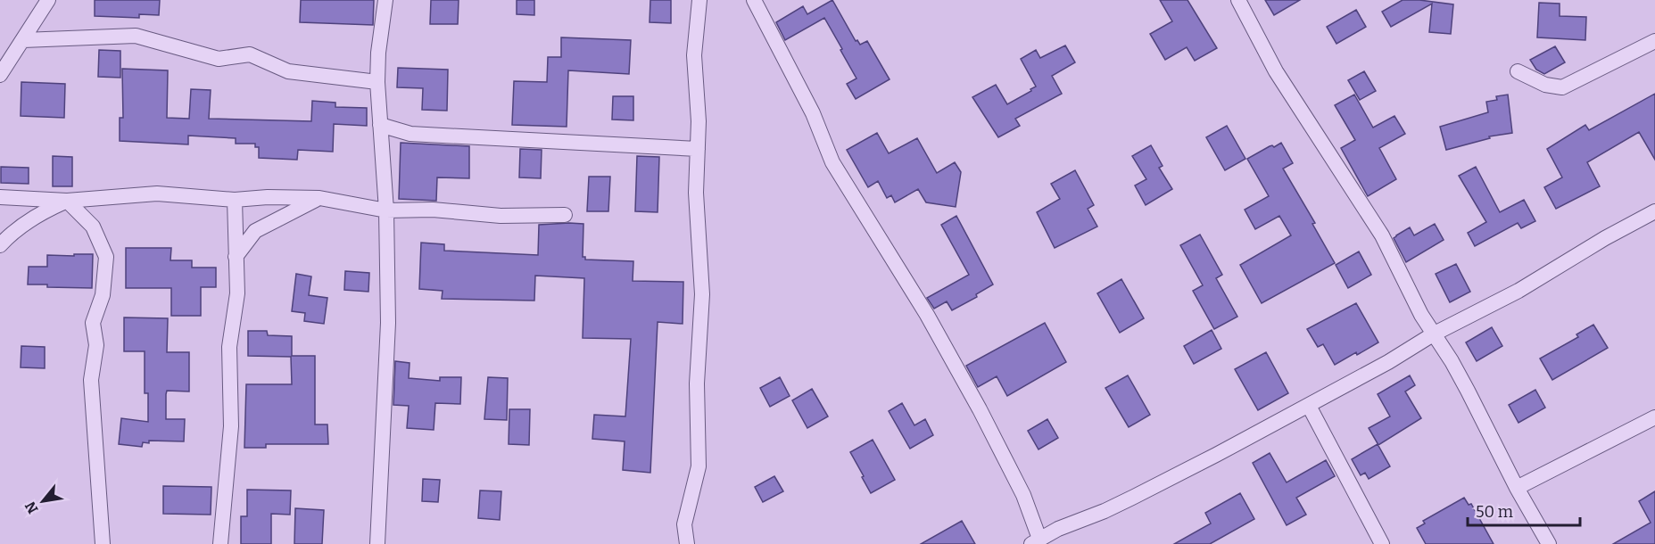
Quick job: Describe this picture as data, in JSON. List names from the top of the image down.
{
  "scale_bar": "50 m",
  "north": "bottom left"
}
